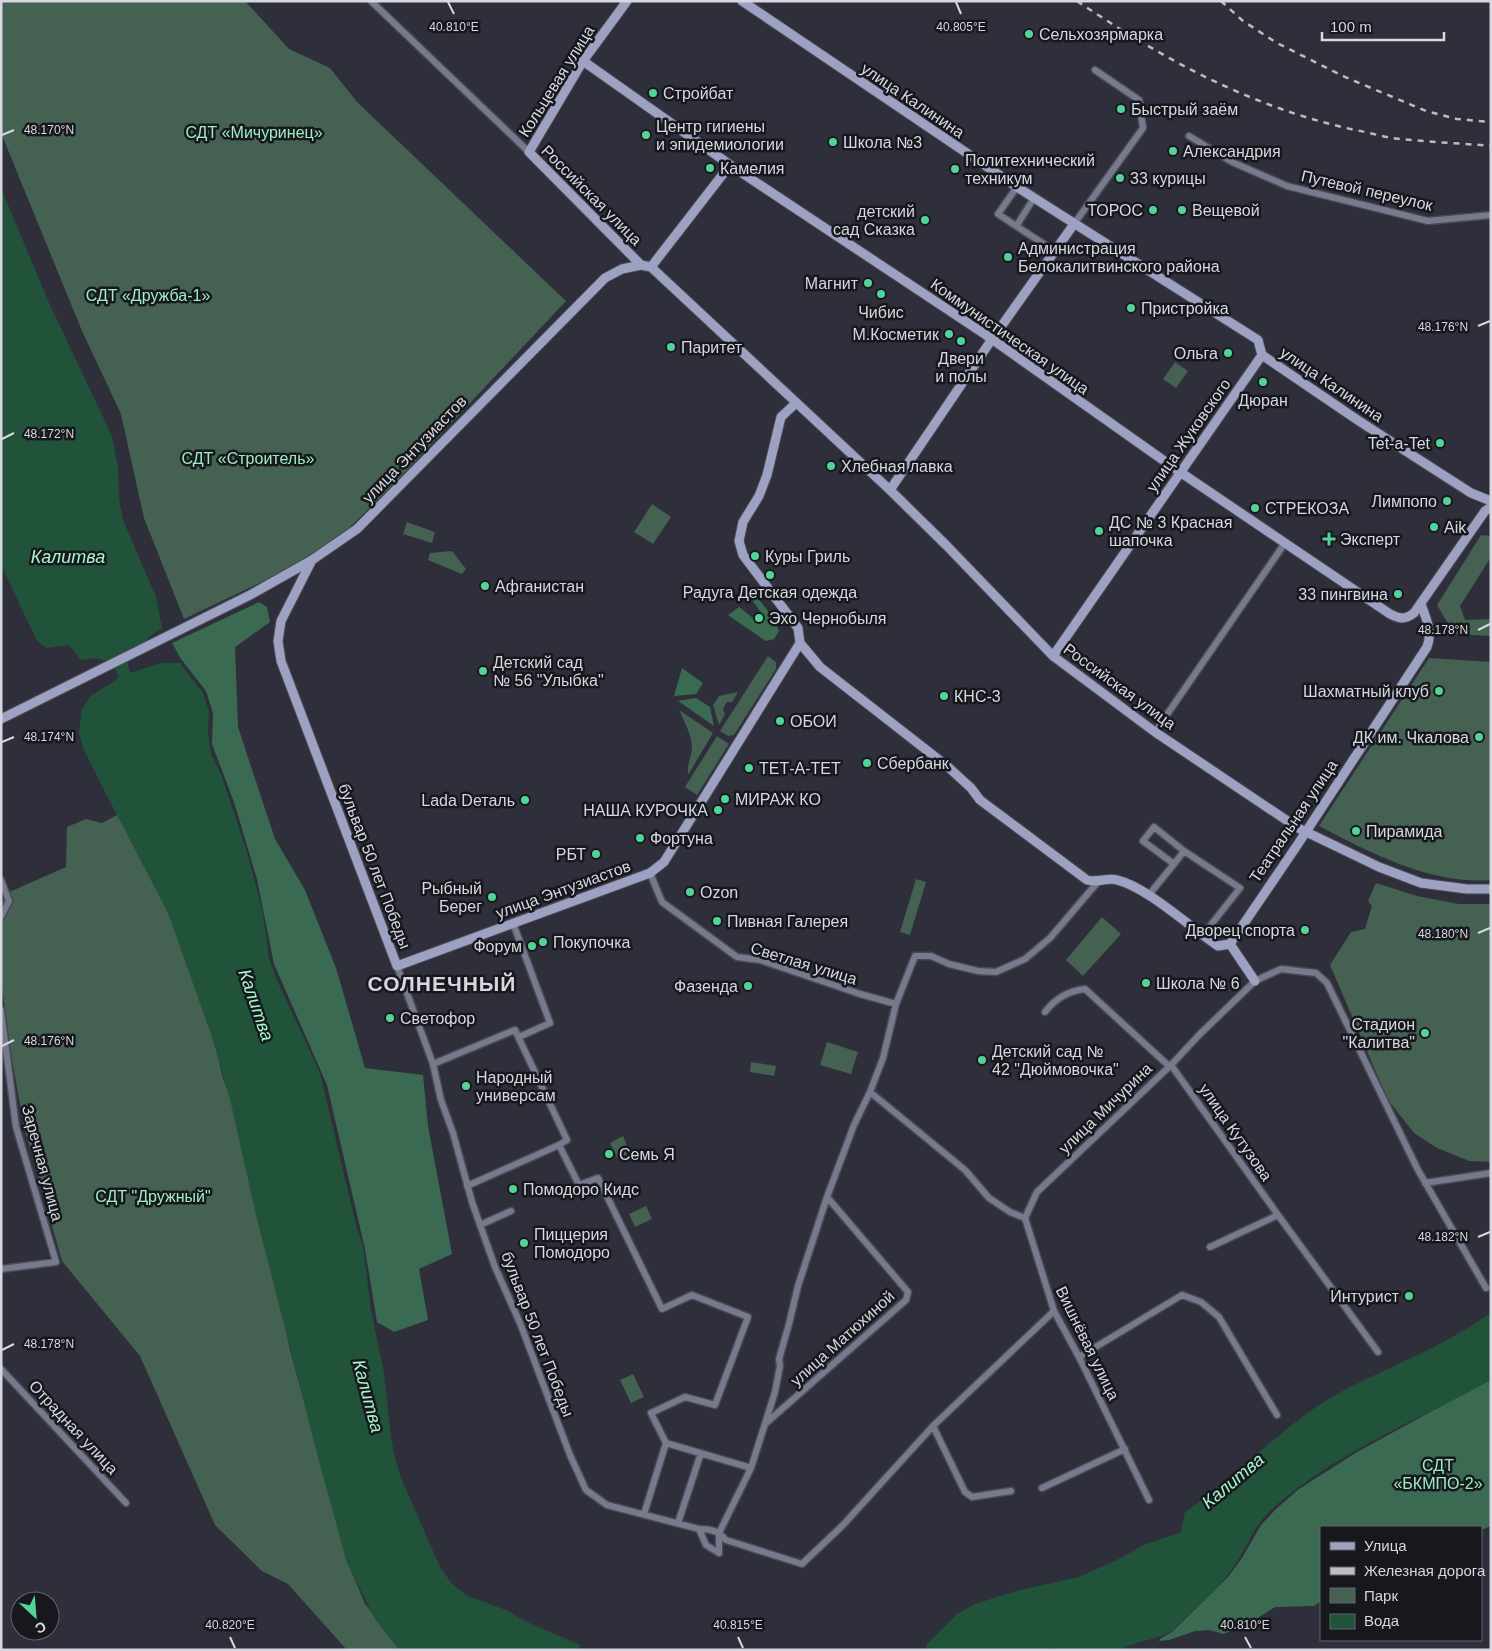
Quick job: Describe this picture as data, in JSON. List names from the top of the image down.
{
  "streets": {
    "street": [
      "Кольцевая улица",
      "улица Калинина",
      "Путевой переулок",
      "Российская улица",
      "Коммунистическая улица",
      "улица Жуковского",
      "улица Энтузиастов",
      "Театральная улица",
      "бульвар 50 лет Победы",
      "Светлая улица",
      "улица Мичурина",
      "улица Кутузова",
      "Заречная улица",
      "улица Матюхиной",
      "Вишнёвая улица",
      "Отрадная улица"
    ]
  },
  "crossings": [
    ["Кольцевая улица", "Российская улица"],
    ["Кольцевая улица", "Коммунистическая улица"],
    ["улица Калинина", "улица Жуковского"],
    ["Российская улица", "улица Жуковского"],
    ["Российская улица", "улица Энтузиастов"],
    ["Российская улица", "Театральная улица"],
    ["Коммунистическая улица", "улица Жуковского"],
    ["Коммунистическая улица", "Театральная улица"],
    ["улица Энтузиастов", "бульвар 50 лет Победы"],
    ["улица Энтузиастов", "Светлая улица"],
    ["улица Мичурина", "улица Кутузова"],
    ["улица Мичурина", "Вишнёвая улица"]
  ],
  "districts": ["СОЛНЕЧНЫЙ"],
  "water": ["Калитва"],
  "parks": [
    "СДТ «Мичуринец»",
    "СДТ «Дружба-1»",
    "СДТ «Строитель»",
    "СДТ \"Дружный\"",
    "СДТ «БКМПО-2»"
  ],
  "places": {
    "other": [
      "Сельхозярмарка",
      "Стройбат",
      "Быстрый заём",
      "Центр гигиены и эпидемиологии",
      "Школа №3",
      "Александрия",
      "Камелия",
      "Политехнический техникум",
      "33 курицы",
      "ТОРОС",
      "Вещевой",
      "детский сад Сказка",
      "Администрация Белокалитвинского района",
      "Магнит",
      "Чибис",
      "Пристройка",
      "М.Косметик",
      "Двери и полы",
      "Паритет",
      "Ольга",
      "Дюран",
      "Tet-a-Tet",
      "Хлебная лавка",
      "Лимпопо",
      "СТРЕКОЗА",
      "Aik",
      "ДС № 3 Красная шапочка",
      "Куры Гриль",
      "Радуга Детская одежда",
      "Афганистан",
      "33 пингвина",
      "Эхо Чернобыля",
      "Детский сад № 56 \"Улыбка\"",
      "Шахматный клуб",
      "КНС-3",
      "ОБОИ",
      "ДК им. Чкалова",
      "Сбербанк",
      "ТЕТ-А-ТЕТ",
      "МИРАЖ КО",
      "Lada Dеталь",
      "НАША КУРОЧКА",
      "Пирамида",
      "Фортуна",
      "РБТ",
      "Ozon",
      "Рыбный Берег",
      "Пивная Галерея",
      "Дворец спорта",
      "Покупочка",
      "Форум",
      "Школа № 6",
      "Фазенда",
      "Светофор",
      "Стадион \"Калитва\"",
      "Детский сад № 42 \"Дюймовочка\"",
      "Народный универсам",
      "Семь Я",
      "Помодоро Кидс",
      "Пиццерия Помодоро",
      "Интурист"
    ],
    "health": ["Эксперт"]
  },
  "legend": [
    "Улица",
    "Железная дорога",
    "Парк",
    "Вода"
  ],
  "scale_bar": "100 m",
  "north": "bottom right",
  "coordinates": [
    "40.810°E",
    "40.805°E",
    "48.170°N",
    "48.176°N",
    "48.172°N",
    "48.178°N",
    "48.174°N",
    "48.180°N",
    "48.182°N",
    "40.820°E",
    "40.815°E"
  ]
}
